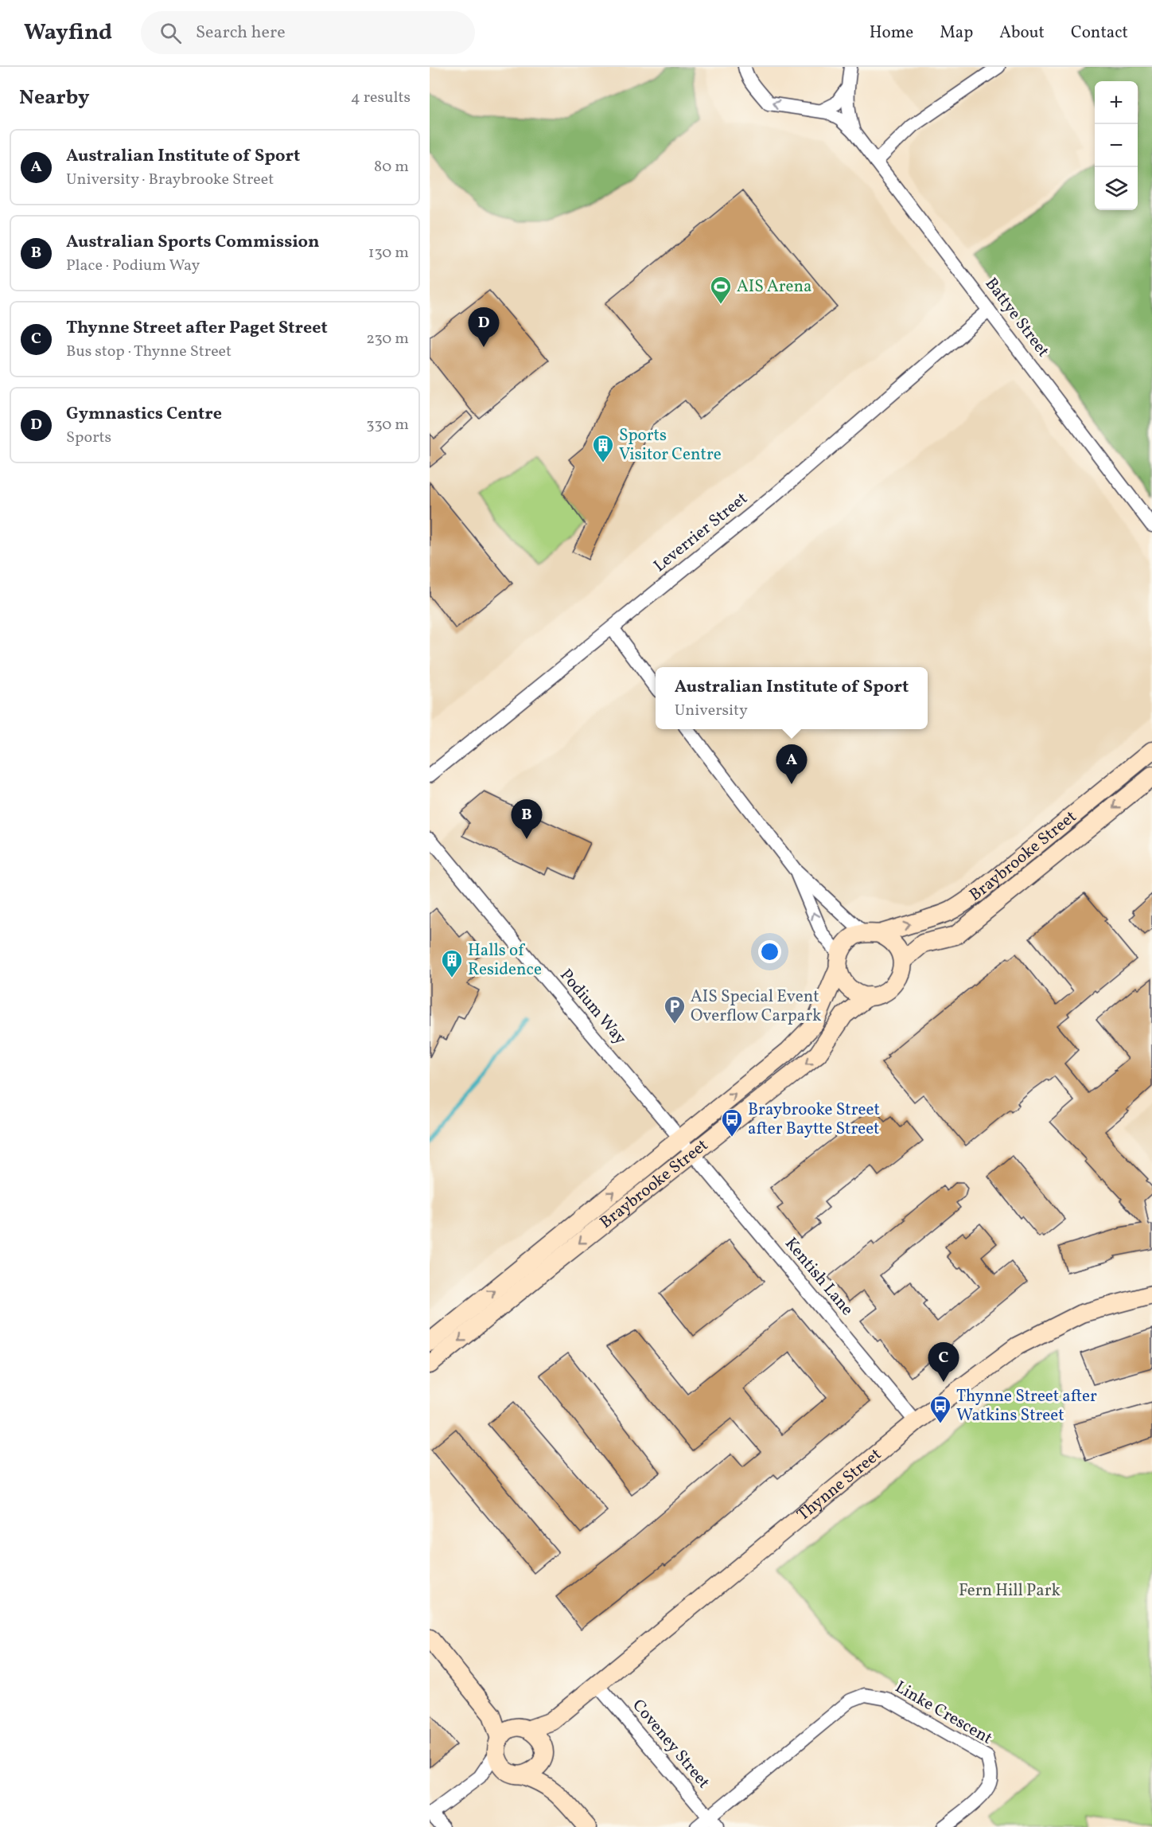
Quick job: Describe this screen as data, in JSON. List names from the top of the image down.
{
  "streets": {
    "street": [
      "Battye Street",
      "Leverrier Street",
      "Braybrooke Street",
      "Podium Way",
      "Kentish Lane",
      "Thynne Street",
      "Linke Crescent",
      "Coveney Street"
    ]
  },
  "crossings": [
    ["Battye Street", "Leverrier Street"],
    ["Braybrooke Street", "Podium Way"],
    ["Braybrooke Street", "Kentish Lane"],
    ["Podium Way", "Kentish Lane"],
    ["Kentish Lane", "Thynne Street"],
    ["Thynne Street", "Coveney Street"],
    ["Linke Crescent", "Coveney Street"]
  ],
  "parks": ["Fern Hill Park"],
  "places": {
    "sports": ["AIS Arena"],
    "building": ["Sports Visitor Centre", "Halls of Residence"],
    "parking": ["AIS Special Event Overflow Carpark"],
    "bus stop": ["Braybrooke Street after Baytte Street", "Thynne Street after Watkins Street"]
  },
  "page": {
    "header": "Wayfind",
    "search": "Search here",
    "nav": [
      "Home",
      "Map",
      "About",
      "Contact"
    ],
    "heading": ["Nearby", "4 results"],
    "map_buttons": ["+", "−"],
    "list": [
      {
        "mark": "A",
        "name": "Australian Institute of Sport",
        "note": "University · Braybrooke Street",
        "value": "80 m"
      },
      {
        "mark": "B",
        "name": "Australian Sports Commission",
        "note": "Place · Podium Way",
        "value": "130 m"
      },
      {
        "mark": "C",
        "name": "Thynne Street after Paget Street",
        "note": "Bus stop · Thynne Street",
        "value": "230 m"
      },
      {
        "mark": "D",
        "name": "Gymnastics Centre",
        "note": "Sports",
        "value": "330 m"
      }
    ],
    "pins": [
      "D",
      "A",
      "B",
      "C"
    ],
    "popup": ["Australian Institute of Sport", "University"]
  }
}
